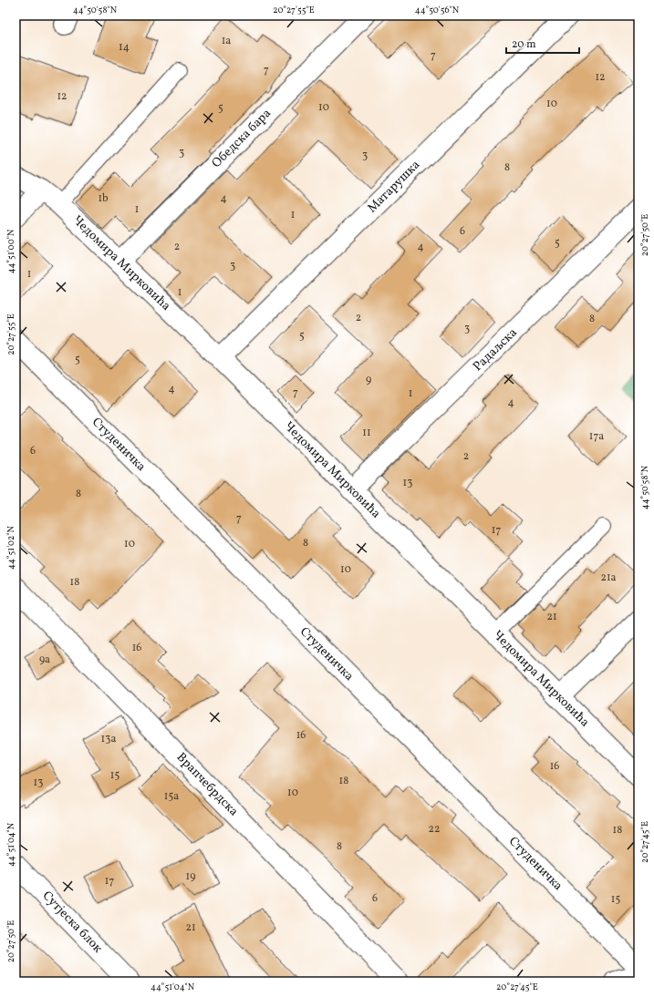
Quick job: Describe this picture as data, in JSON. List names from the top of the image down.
{
  "streets": {
    "street": [
      "Обедска бара",
      "Матарушка",
      "Чедомира Мирковића",
      "Радаљска",
      "Студеничка",
      "Врапчебрдска",
      "Сутјеска блок"
    ]
  },
  "crossings": [
    ["Обедска бара", "Чедомира Мирковића"],
    ["Матарушка", "Чедомира Мирковића"],
    ["Чедомира Мирковића", "Радаљска"]
  ],
  "house_numbers": [
    "1a",
    "14",
    "7",
    "7",
    "12",
    "12",
    "10",
    "10",
    "5",
    "3",
    "3",
    "8",
    "1b",
    "4",
    "1",
    "1",
    "6",
    "5",
    "2",
    "4",
    "3",
    "1",
    "1",
    "2",
    "8",
    "3",
    "5",
    "5",
    "9",
    "4",
    "7",
    "1",
    "4",
    "11",
    "17a",
    "6",
    "2",
    "13",
    "8",
    "7",
    "17",
    "8",
    "10",
    "10",
    "21a",
    "18",
    "21",
    "16",
    "9a",
    "16",
    "13a",
    "16",
    "15",
    "18",
    "13",
    "10",
    "15a",
    "22",
    "18",
    "8",
    "19",
    "17",
    "6",
    "15",
    "21"
  ],
  "scale_bar": "20 m",
  "coordinates": [
    "44°50'58\"N",
    "20°27'55\"E",
    "44°50'56\"N",
    "20°27'50\"E",
    "44°51'00\"N",
    "44°51'02\"N",
    "20°27'45\"E",
    "44°51'04\"N"
  ]
}
